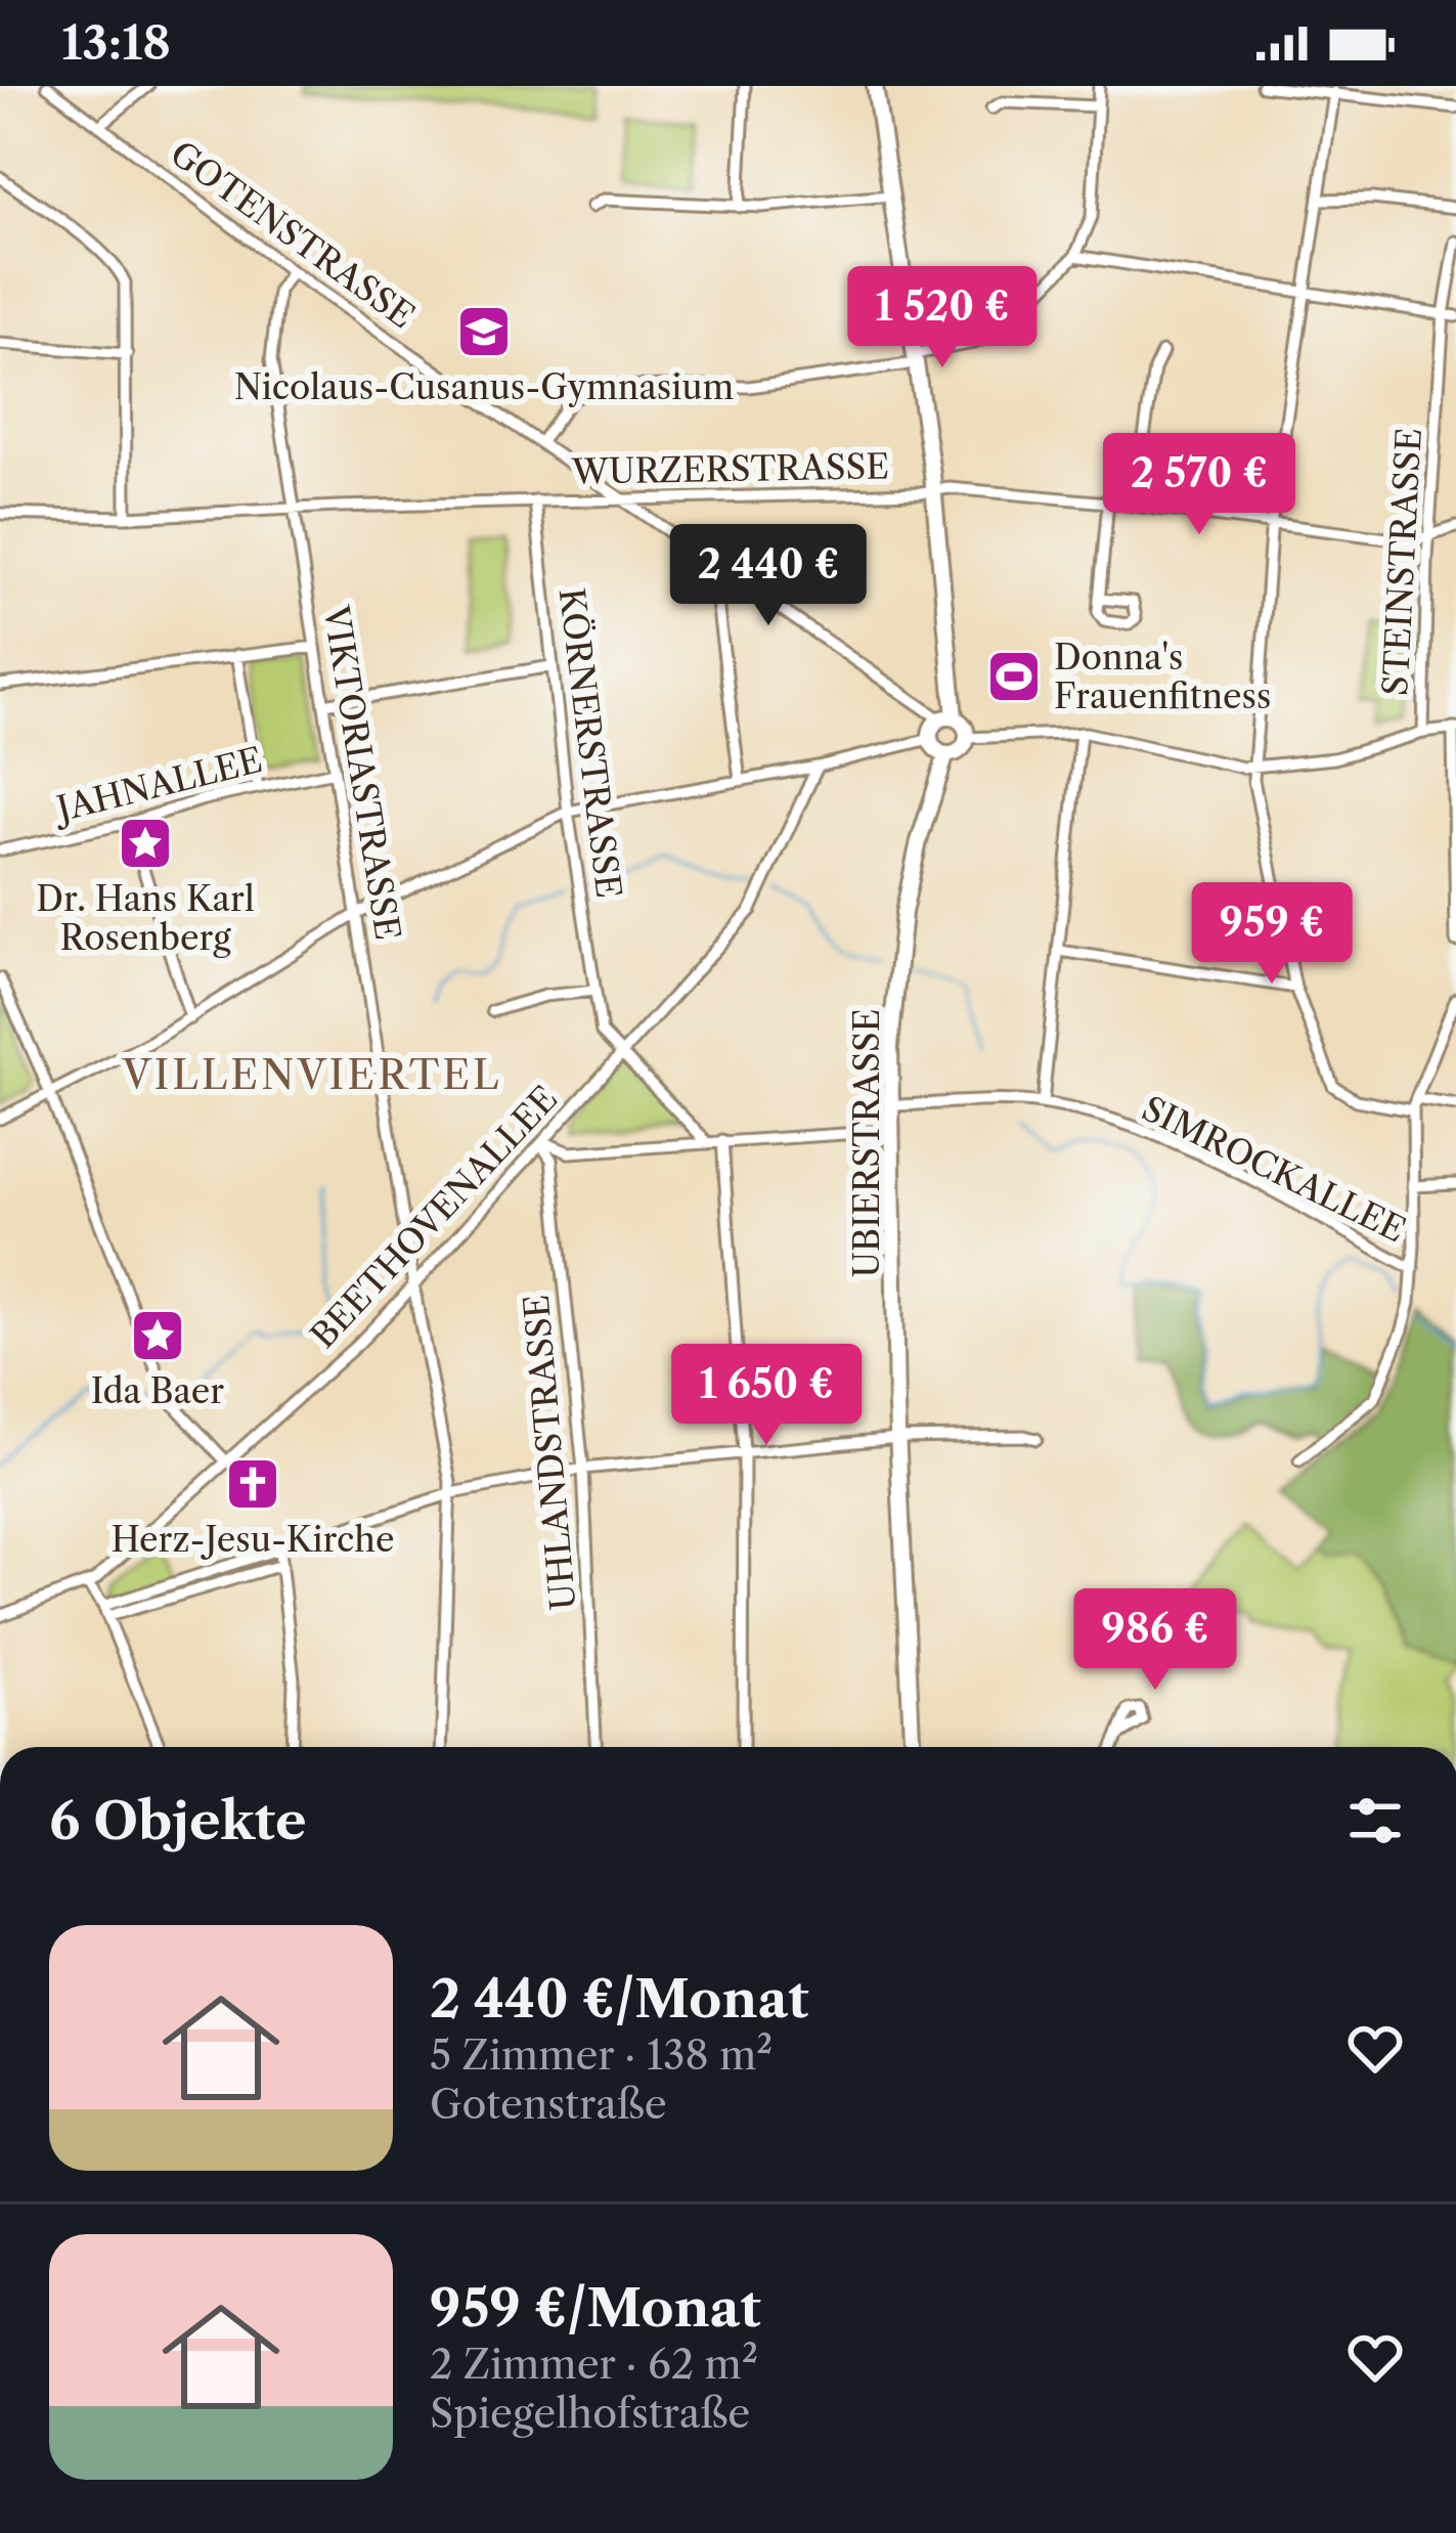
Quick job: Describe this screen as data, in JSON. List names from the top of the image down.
{
  "streets": {
    "main road": ["UBIERSTRASSE"],
    "street": [
      "GOTENSTRASSE",
      "WURZERSTRASSE",
      "STEINSTRASSE",
      "KÖRNERSTRASSE",
      "VIKTORIASTRASSE",
      "JAHNALLEE",
      "SIMROCKALLEE",
      "BEETHOVENALLEE",
      "UHLANDSTRASSE"
    ]
  },
  "crossings": [
    ["GOTENSTRASSE", "WURZERSTRASSE"],
    ["GOTENSTRASSE", "VIKTORIASTRASSE"],
    ["GOTENSTRASSE", "UBIERSTRASSE"],
    ["WURZERSTRASSE", "STEINSTRASSE"],
    ["WURZERSTRASSE", "KÖRNERSTRASSE"],
    ["WURZERSTRASSE", "VIKTORIASTRASSE"],
    ["KÖRNERSTRASSE", "BEETHOVENALLEE"],
    ["VIKTORIASTRASSE", "JAHNALLEE"],
    ["VIKTORIASTRASSE", "BEETHOVENALLEE"],
    ["UBIERSTRASSE", "SIMROCKALLEE"],
    ["BEETHOVENALLEE", "UHLANDSTRASSE"]
  ],
  "districts": ["VILLENVIERTEL"],
  "places": {
    "school or university": ["Nicolaus-Cusanus-Gymnasium"],
    "sports": ["Donna's Frauenfitness"],
    "place": ["Dr. Hans Karl Rosenberg", "Ida Baer"],
    "church": ["Herz-Jesu-Kirche"]
  },
  "page": {
    "status": "13:18",
    "price": [
      "1 520 €",
      "2 570 €",
      "2 440 €",
      "959 €",
      "1 650 €",
      "986 €"
    ],
    "heading": "6 Objekte",
    "list": [
      {
        "name": "2 440 €/Monat",
        "note": "5 Zimmer · 138 m² · Gotenstraße"
      },
      {
        "name": "959 €/Monat",
        "note": "2 Zimmer · 62 m² · Spiegelhofstraße"
      }
    ]
  }
}
